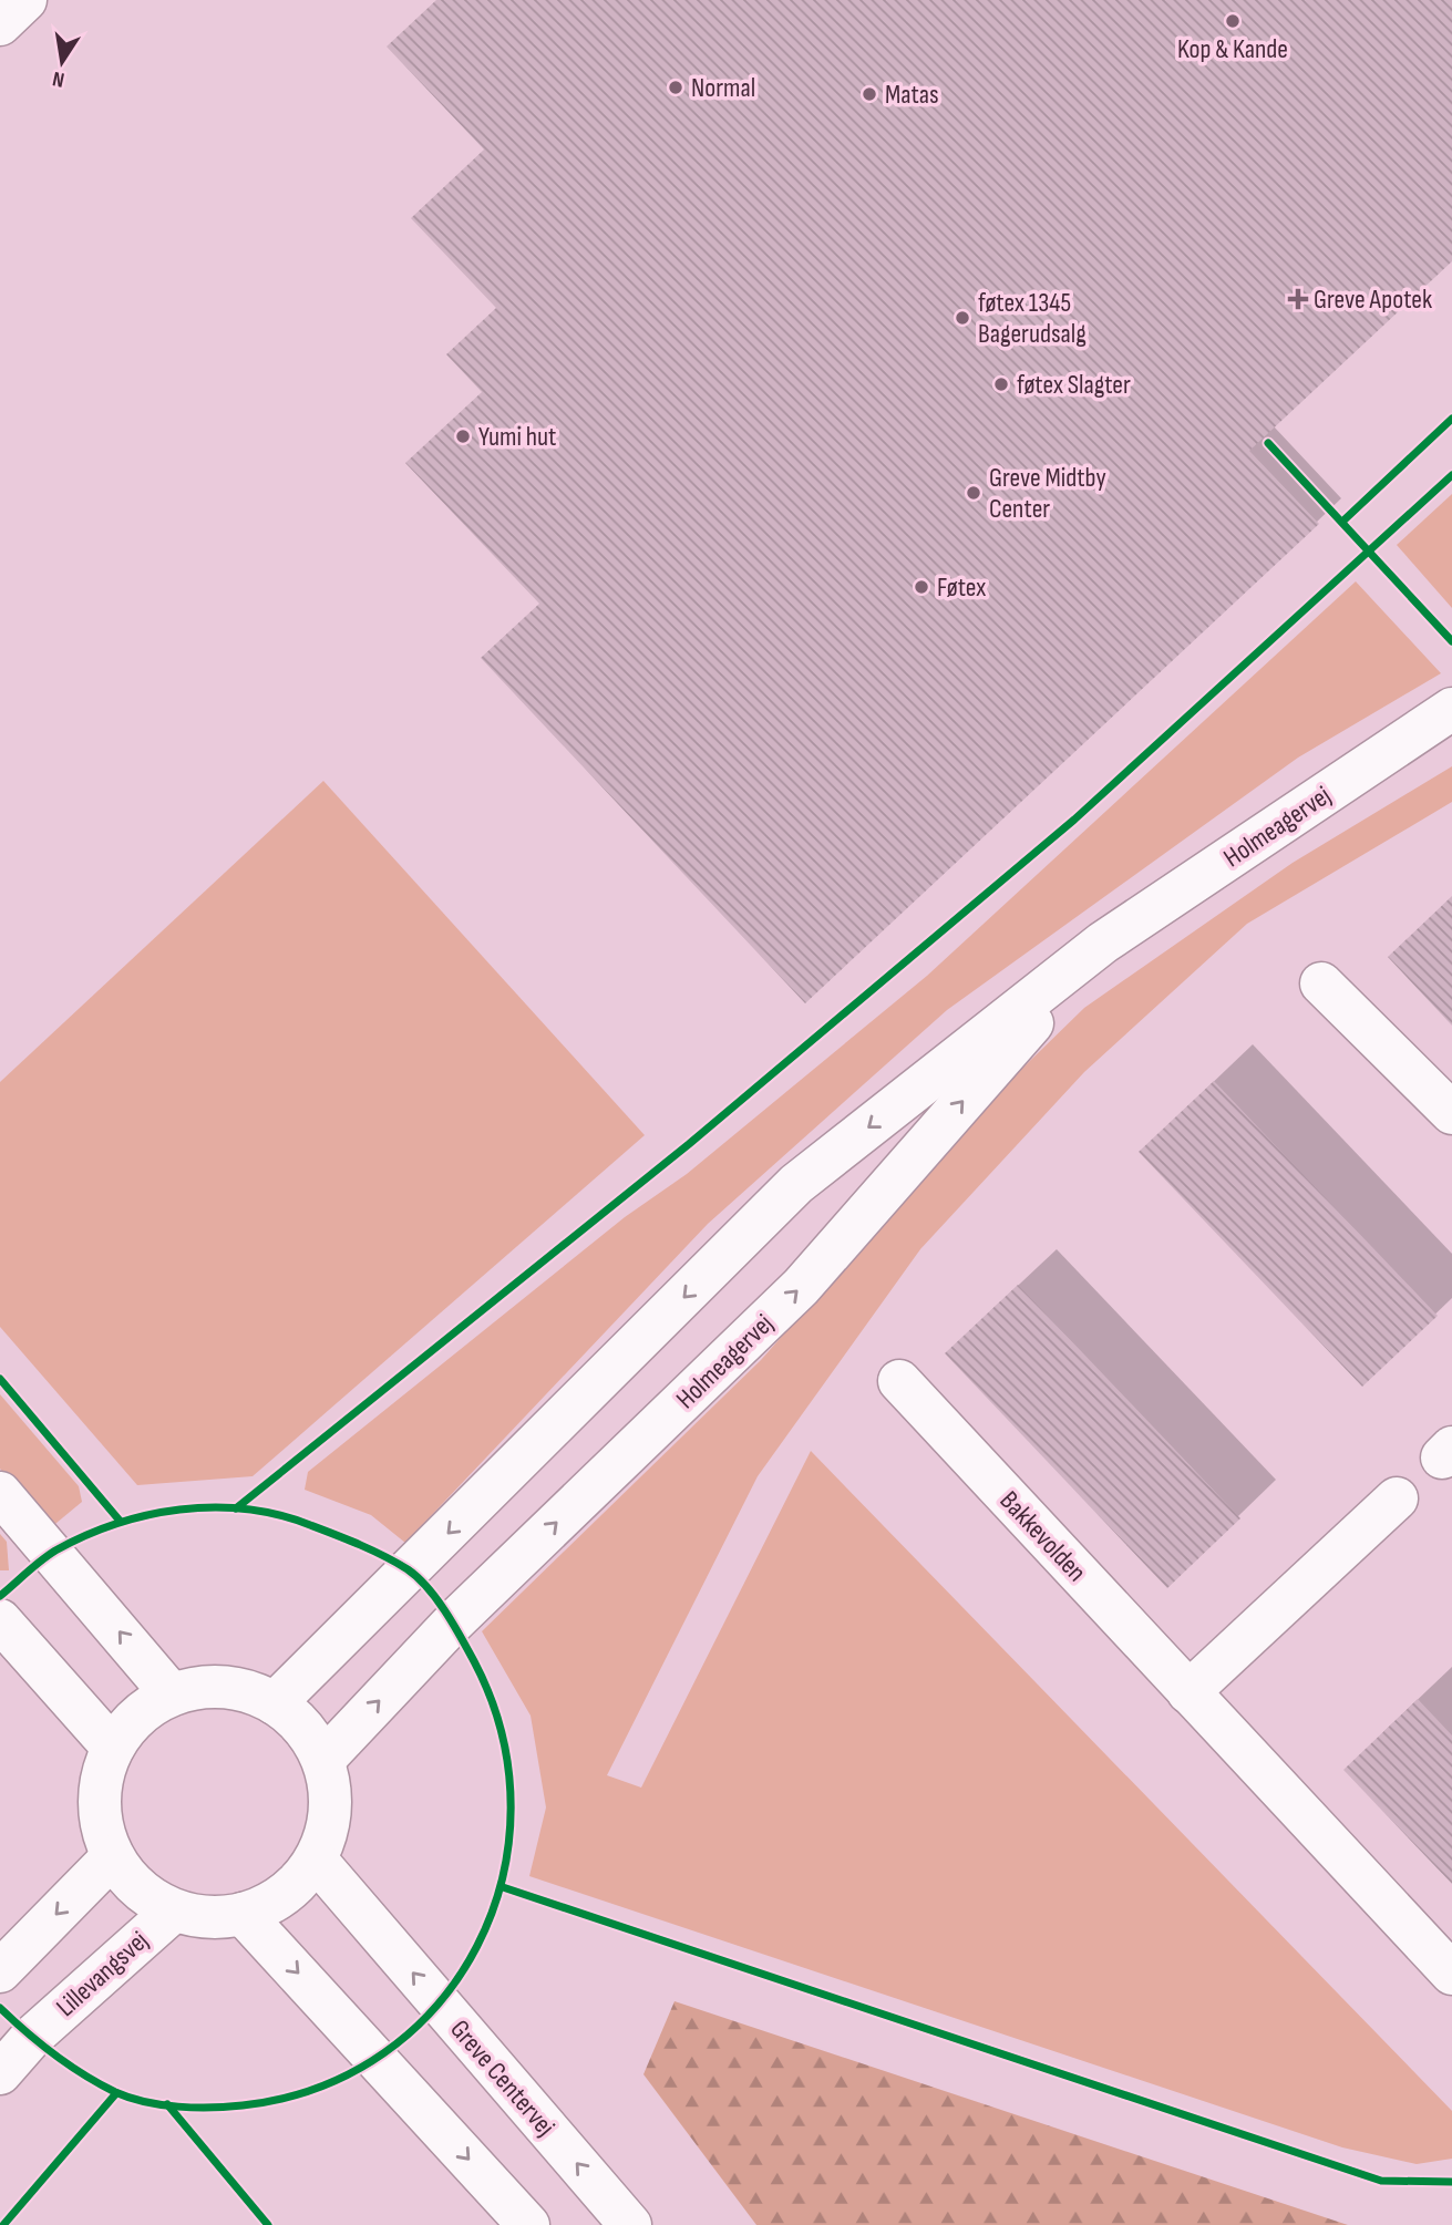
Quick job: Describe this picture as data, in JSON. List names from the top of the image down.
{
  "streets": {
    "street": [
      "Holmeagervej",
      "Bakkevolden",
      "Lillevangsvej",
      "Greve Centervej"
    ]
  },
  "crossings": [
    ["Holmeagervej", "Lillevangsvej"],
    ["Holmeagervej", "Greve Centervej"],
    ["Lillevangsvej", "Greve Centervej"]
  ],
  "places": {
    "other": [
      "Kop & Kande",
      "Normal",
      "Matas",
      "føtex 1345 Bagerudsalg",
      "føtex Slagter",
      "Yumi hut",
      "Greve Midtby Center",
      "Føtex"
    ],
    "health": ["Greve Apotek"]
  },
  "north": "bottom"
}
